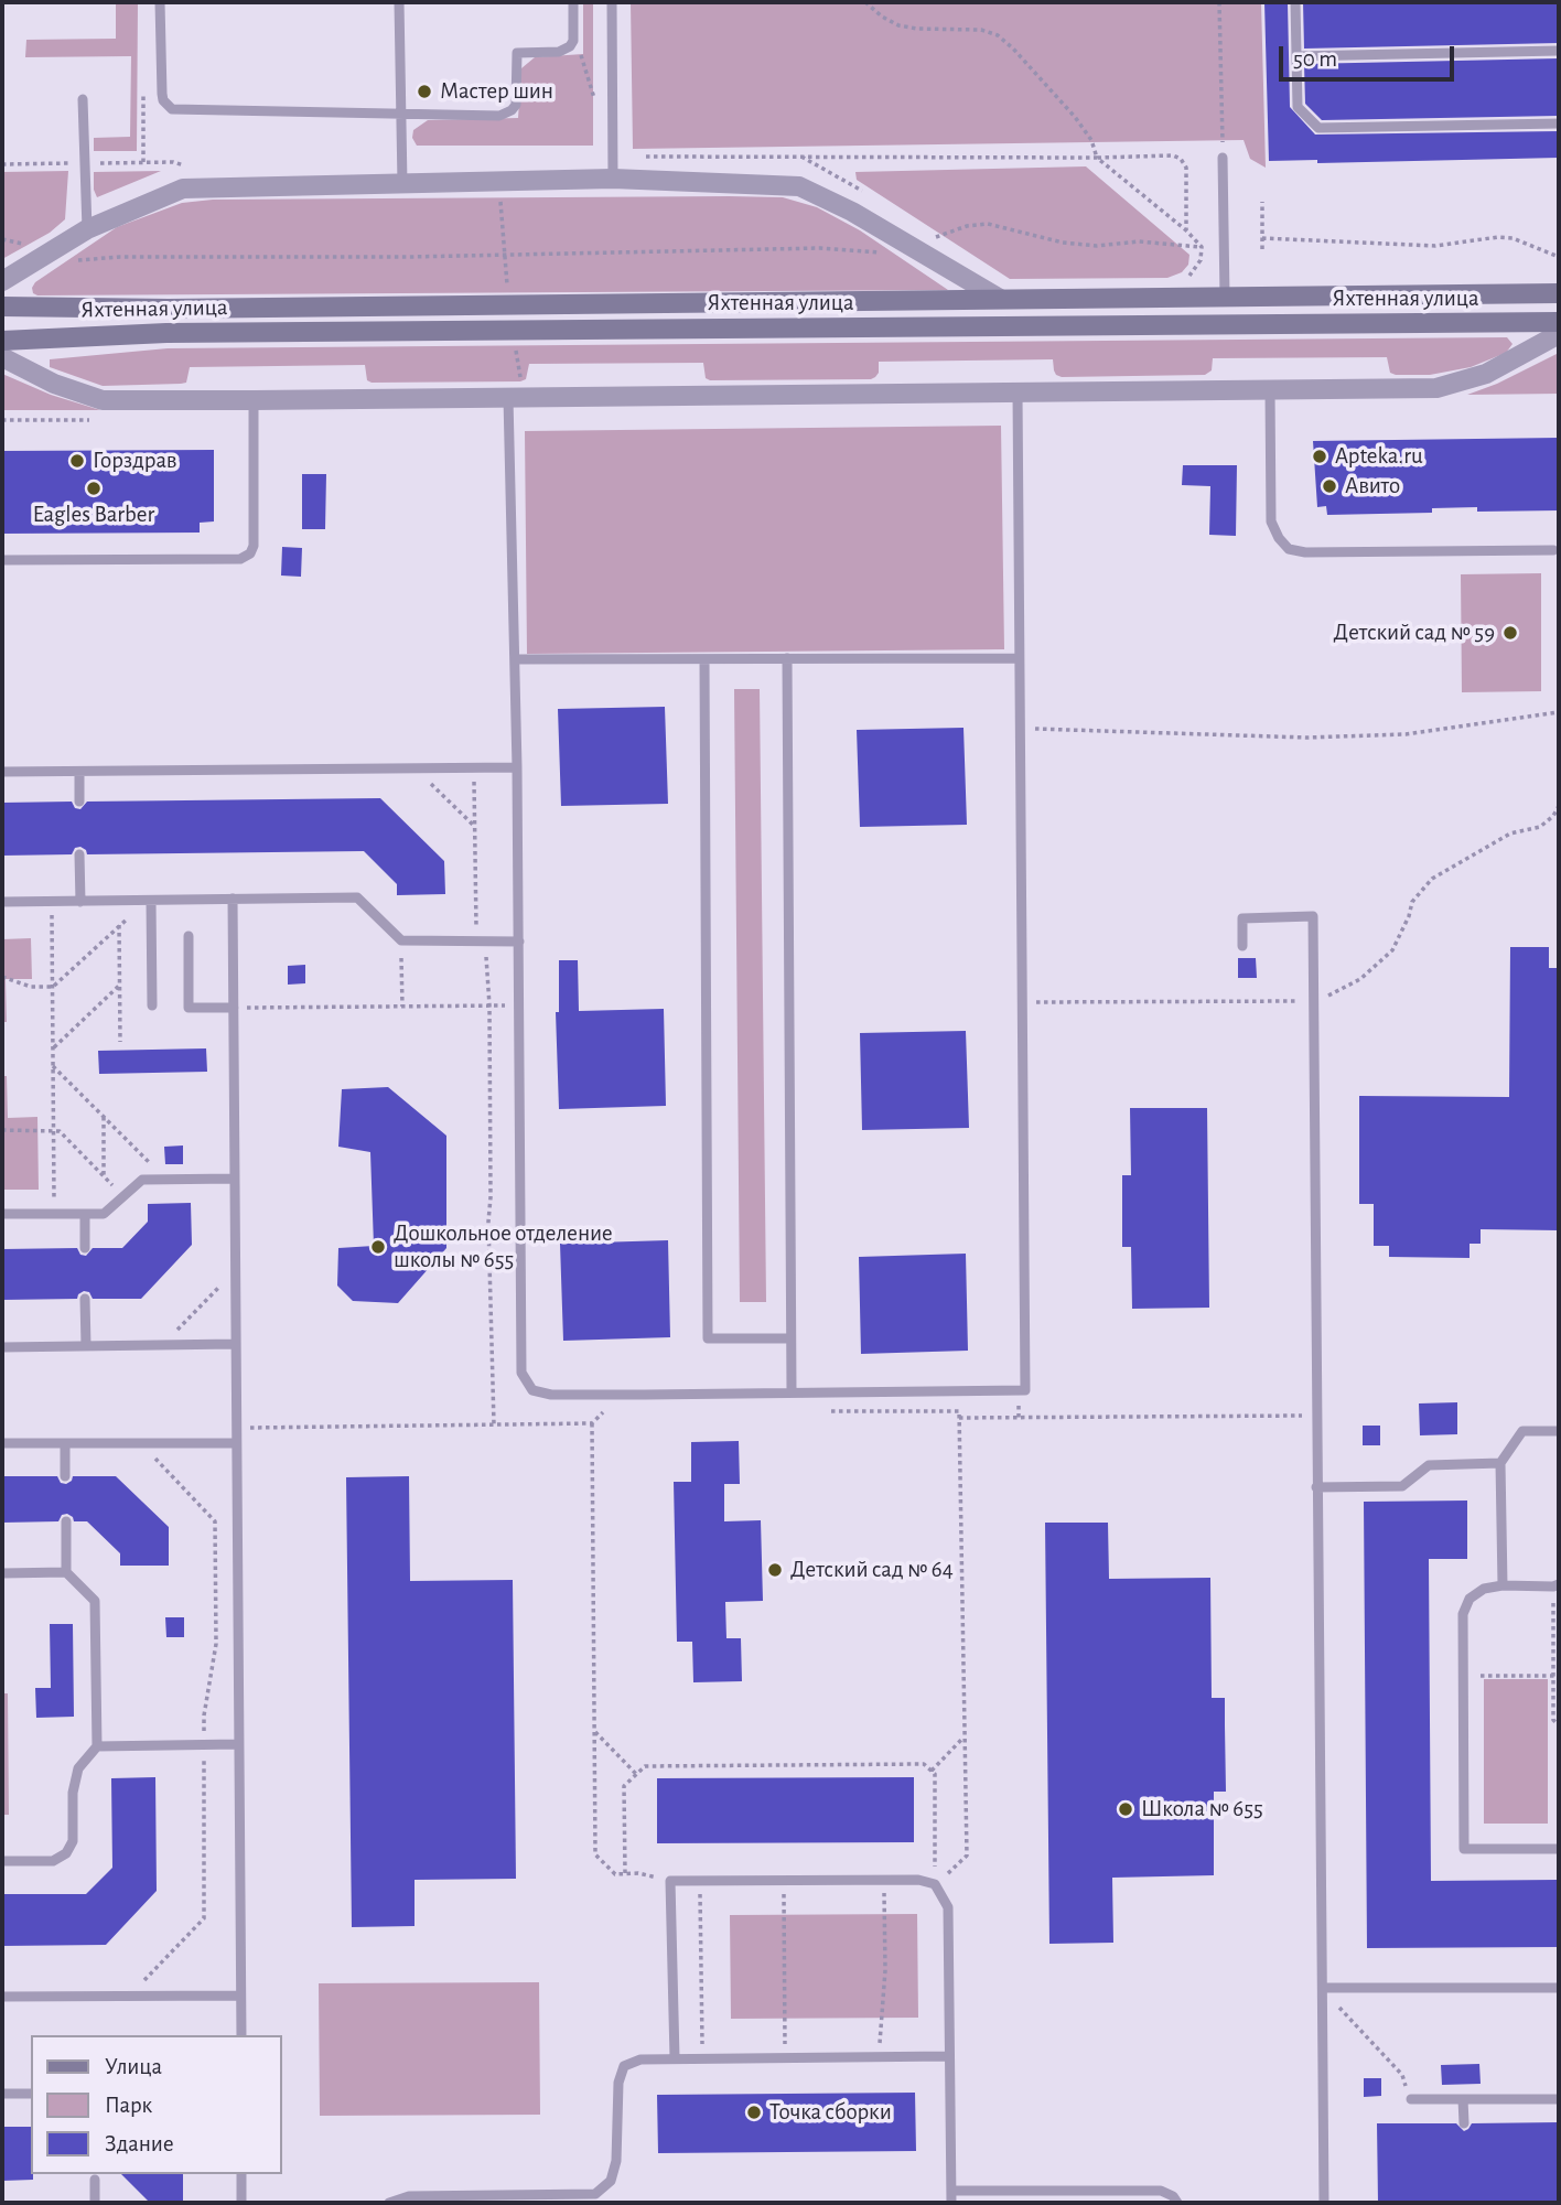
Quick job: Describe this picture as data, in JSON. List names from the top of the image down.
{
  "streets": {
    "street": ["Яхтенная улица"]
  },
  "places": [
    "Мастер шин",
    "Apteka.ru",
    "Горздрав",
    "Авито",
    "Eagles Barber",
    "Детский сад № 59",
    "Дошкольное отделение школы № 655",
    "Детский сад № 64",
    "Школа № 655",
    "Точка сборки"
  ],
  "legend": ["Улица", "Парк", "Здание"],
  "scale_bar": "50 m"
}
